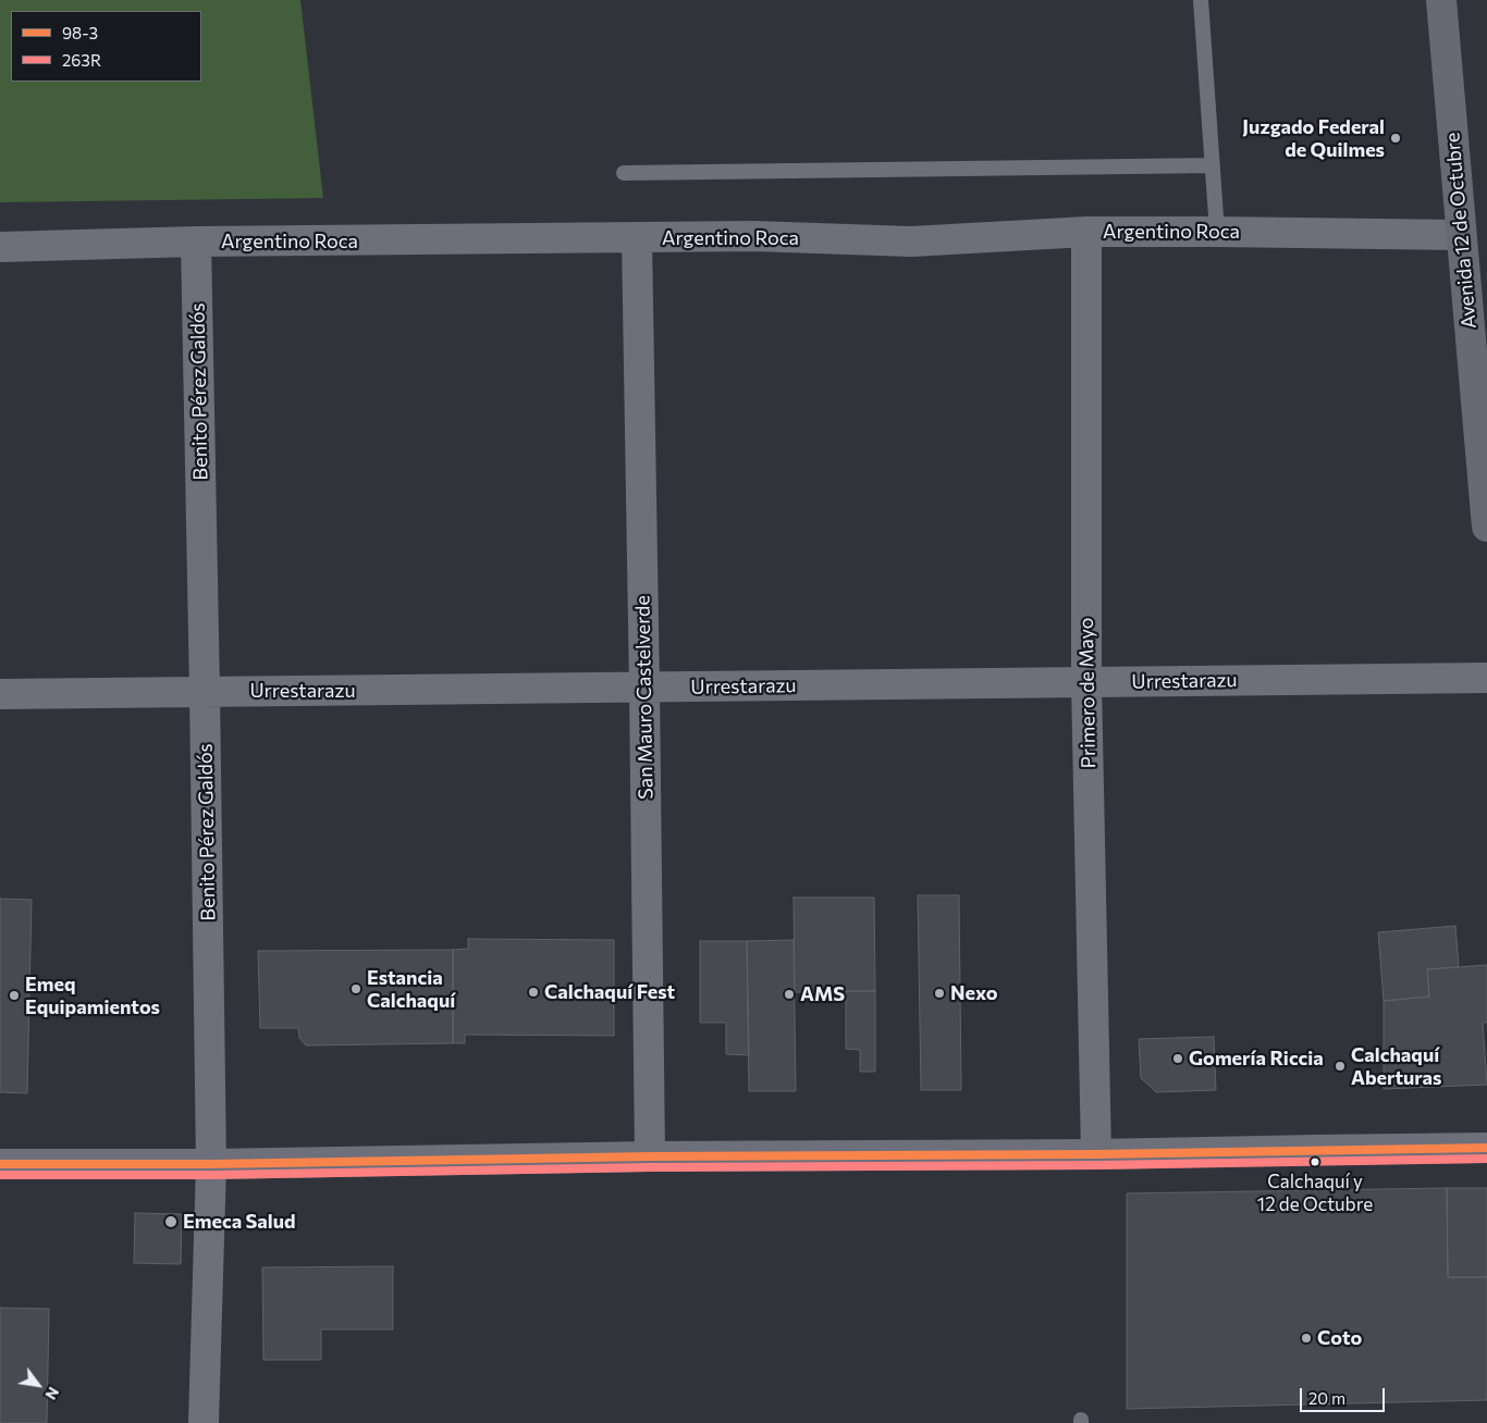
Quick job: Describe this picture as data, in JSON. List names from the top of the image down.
{
  "streets": {
    "main road": ["Avenida 12 de Octubre"],
    "street": [
      "Argentino Roca",
      "Benito Pérez Galdós",
      "Urrestarazu",
      "Primero de Mayo",
      "San Mauro Castelverde"
    ]
  },
  "crossings": [
    ["Avenida 12 de Octubre", "Argentino Roca"],
    ["Argentino Roca", "Benito Pérez Galdós"],
    ["Argentino Roca", "Primero de Mayo"],
    ["Argentino Roca", "San Mauro Castelverde"],
    ["Benito Pérez Galdós", "Urrestarazu"],
    ["Urrestarazu", "Primero de Mayo"],
    ["Urrestarazu", "San Mauro Castelverde"]
  ],
  "places": [
    "Juzgado Federal de Quilmes",
    "Estancia Calchaquí",
    "Calchaquí Fest",
    "Nexo",
    "AMS",
    "Emeq Equipamientos",
    "Gomería Riccia",
    "Calchaquí Aberturas",
    "Calchaquí y 12 de Octubre",
    "Emeca Salud",
    "Coto"
  ],
  "lines": ["transit line 98-3", "transit line 263R"],
  "legend": ["98-3", "263R"],
  "scale_bar": "20 m",
  "north": "bottom right"
}
